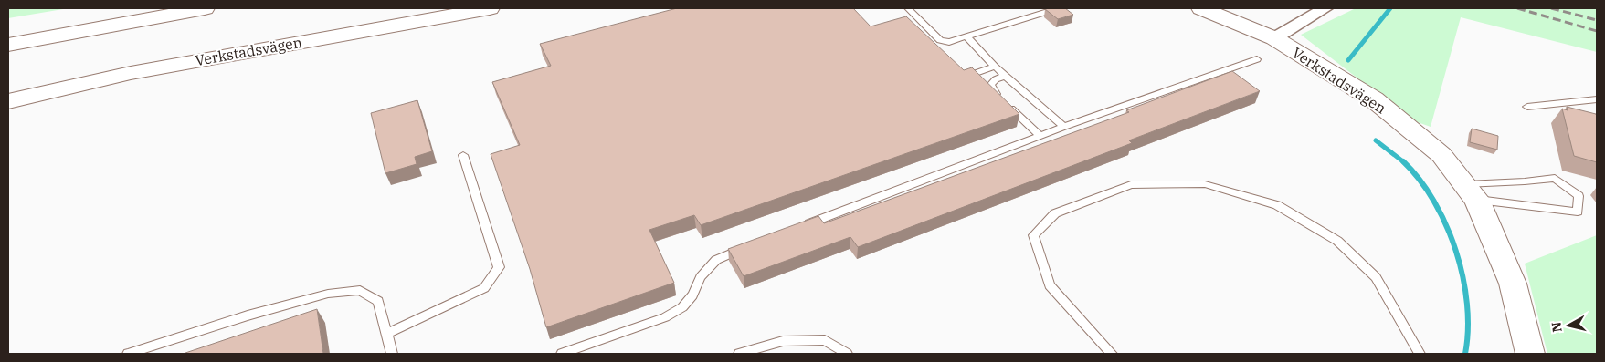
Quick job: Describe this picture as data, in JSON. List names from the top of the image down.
{
  "streets": {
    "main road": ["Verkstadsvägen"]
  },
  "north": "left"
}
